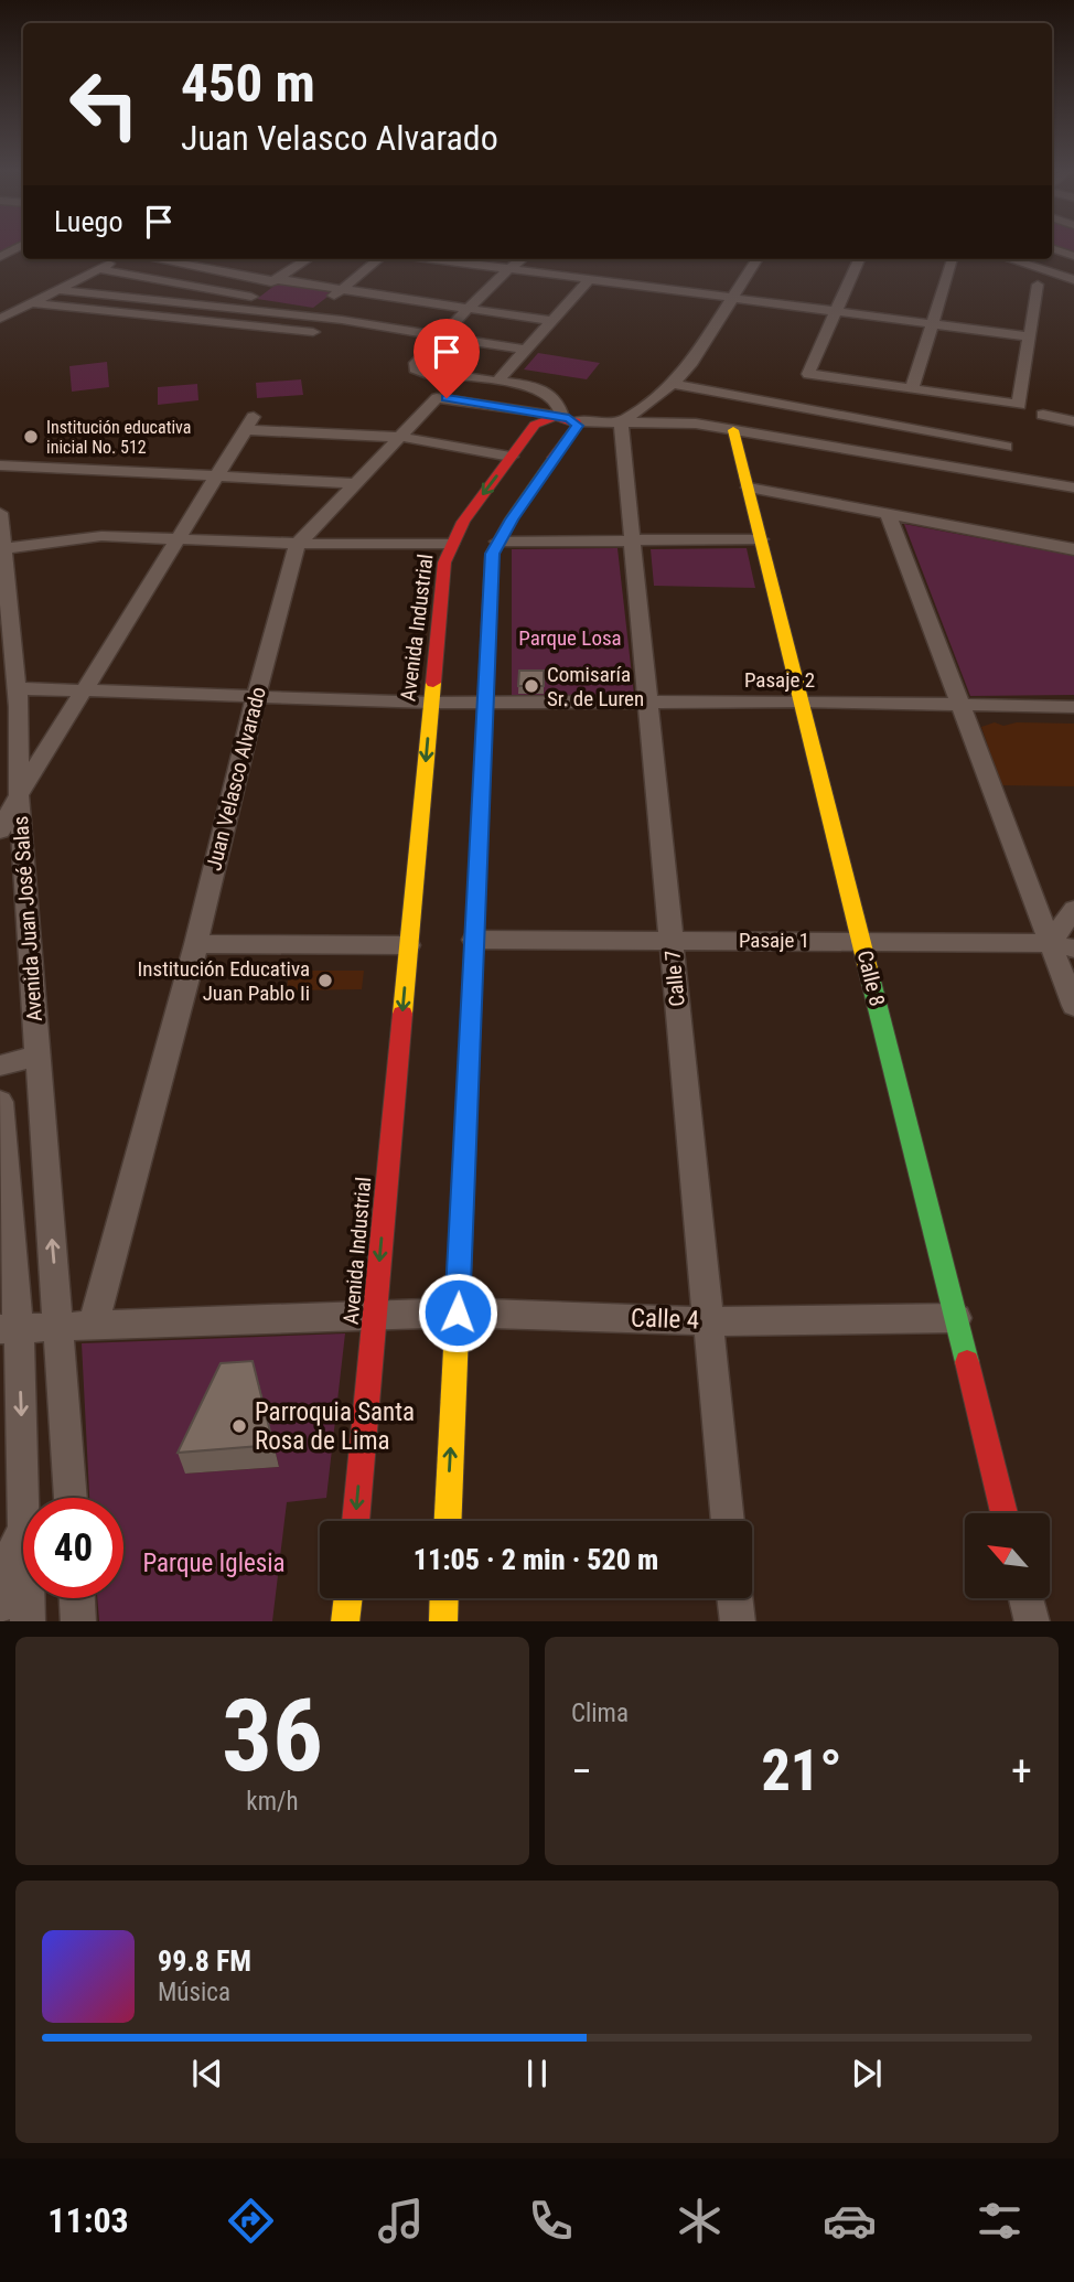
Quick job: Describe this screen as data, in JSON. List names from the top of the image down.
{
  "streets": {
    "street": [
      "Avenida Industrial",
      "Pasaje 2",
      "Juan Velasco Alvarado",
      "Avenida Juan José Salas",
      "Pasaje 1",
      "Calle 7",
      "Calle 8",
      "Calle 4"
    ]
  },
  "crossings": [
    ["Avenida Industrial", "Pasaje 2"],
    ["Avenida Industrial", "Juan Velasco Alvarado"],
    ["Avenida Industrial", "Calle 4"],
    ["Pasaje 2", "Juan Velasco Alvarado"],
    ["Pasaje 2", "Avenida Juan José Salas"],
    ["Pasaje 2", "Calle 7"],
    ["Pasaje 2", "Calle 8"],
    ["Juan Velasco Alvarado", "Calle 4"],
    ["Avenida Juan José Salas", "Calle 4"],
    ["Pasaje 1", "Calle 7"],
    ["Pasaje 1", "Calle 8"],
    ["Calle 7", "Calle 4"],
    ["Calle 8", "Calle 4"]
  ],
  "parks": ["Parque Losa", "Parque Iglesia"],
  "places": [
    "Institución educativa inicial No. 512",
    "Comisaría Sr. de Luren",
    "Institución Educativa Juan Pablo Ii",
    "Parroquia Santa Rosa de Lima"
  ],
  "north": "top left",
  "page": {
    "turn": ["450 m", "Juan Velasco Alvarado"],
    "then": "Luego",
    "limit": "40",
    "trip": "11:05 · 2 min · 520 m",
    "tile": [
      ["36", "km/h"],
      "Clima"
    ],
    "heat": ["−", "21°", "+"],
    "song": ["99.8 FM", "Música"],
    "tabs": "11:03"
  }
}
